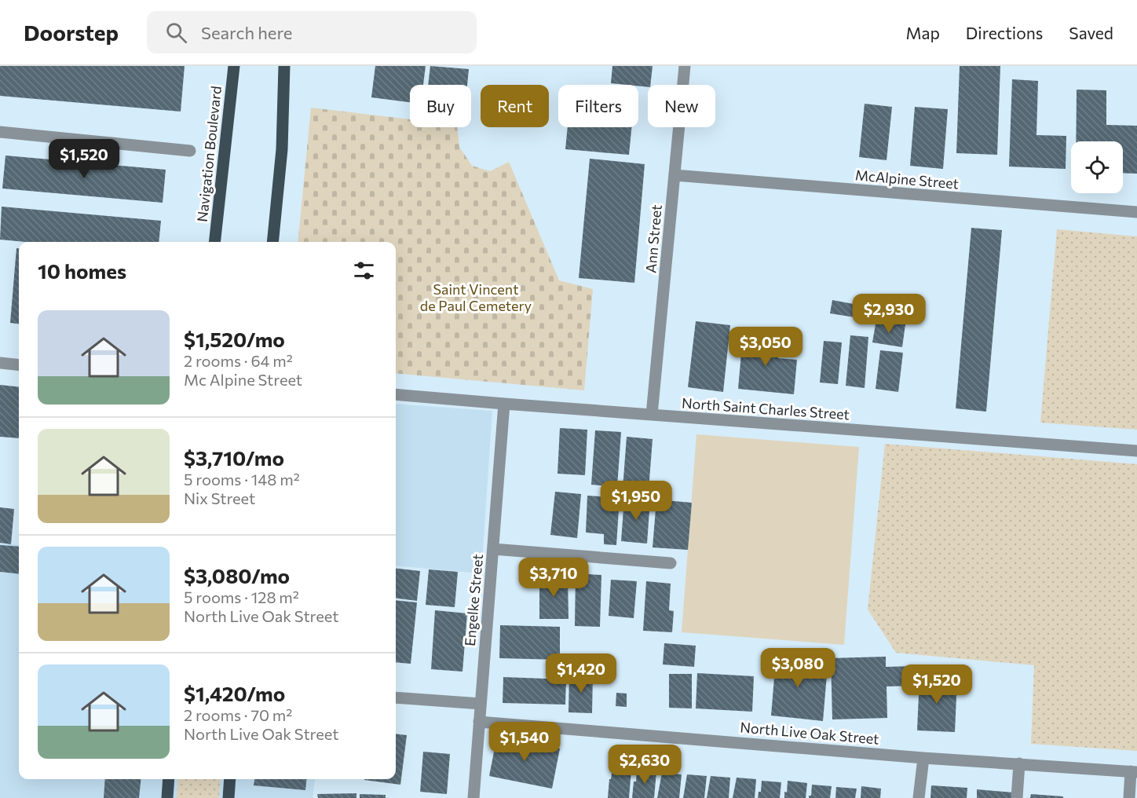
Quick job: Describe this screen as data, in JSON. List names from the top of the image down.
{
  "streets": {
    "main road": ["Navigation Boulevard"],
    "street": [
      "McAlpine Street",
      "Ann Street",
      "North Saint Charles Street",
      "Engelke Street",
      "North Live Oak Street"
    ]
  },
  "crossings": [
    ["McAlpine Street", "Ann Street"],
    ["Ann Street", "North Saint Charles Street"],
    ["North Saint Charles Street", "Engelke Street"],
    ["Engelke Street", "North Live Oak Street"]
  ],
  "parks": ["Saint Vincent de Paul Cemetery"],
  "page": {
    "header": "Doorstep",
    "search": "Search here",
    "nav": ["Map", "Directions", "Saved"],
    "chip": [
      "Buy",
      "Rent",
      "Filters",
      "New"
    ],
    "price": [
      "$1,520",
      "$2,930",
      "$3,050",
      "$1,950",
      "$3,710",
      "$3,080",
      "$1,420",
      "$1,520",
      "$1,540",
      "$2,630"
    ],
    "heading": "10 homes",
    "list": [
      {
        "name": "$1,520/mo",
        "note": "2 rooms · 64 m² · Mc Alpine Street"
      },
      {
        "name": "$3,710/mo",
        "note": "5 rooms · 148 m² · Nix Street"
      },
      {
        "name": "$3,080/mo",
        "note": "5 rooms · 128 m² · North Live Oak Street"
      },
      {
        "name": "$1,420/mo",
        "note": "2 rooms · 70 m² · North Live Oak Street"
      }
    ]
  }
}
